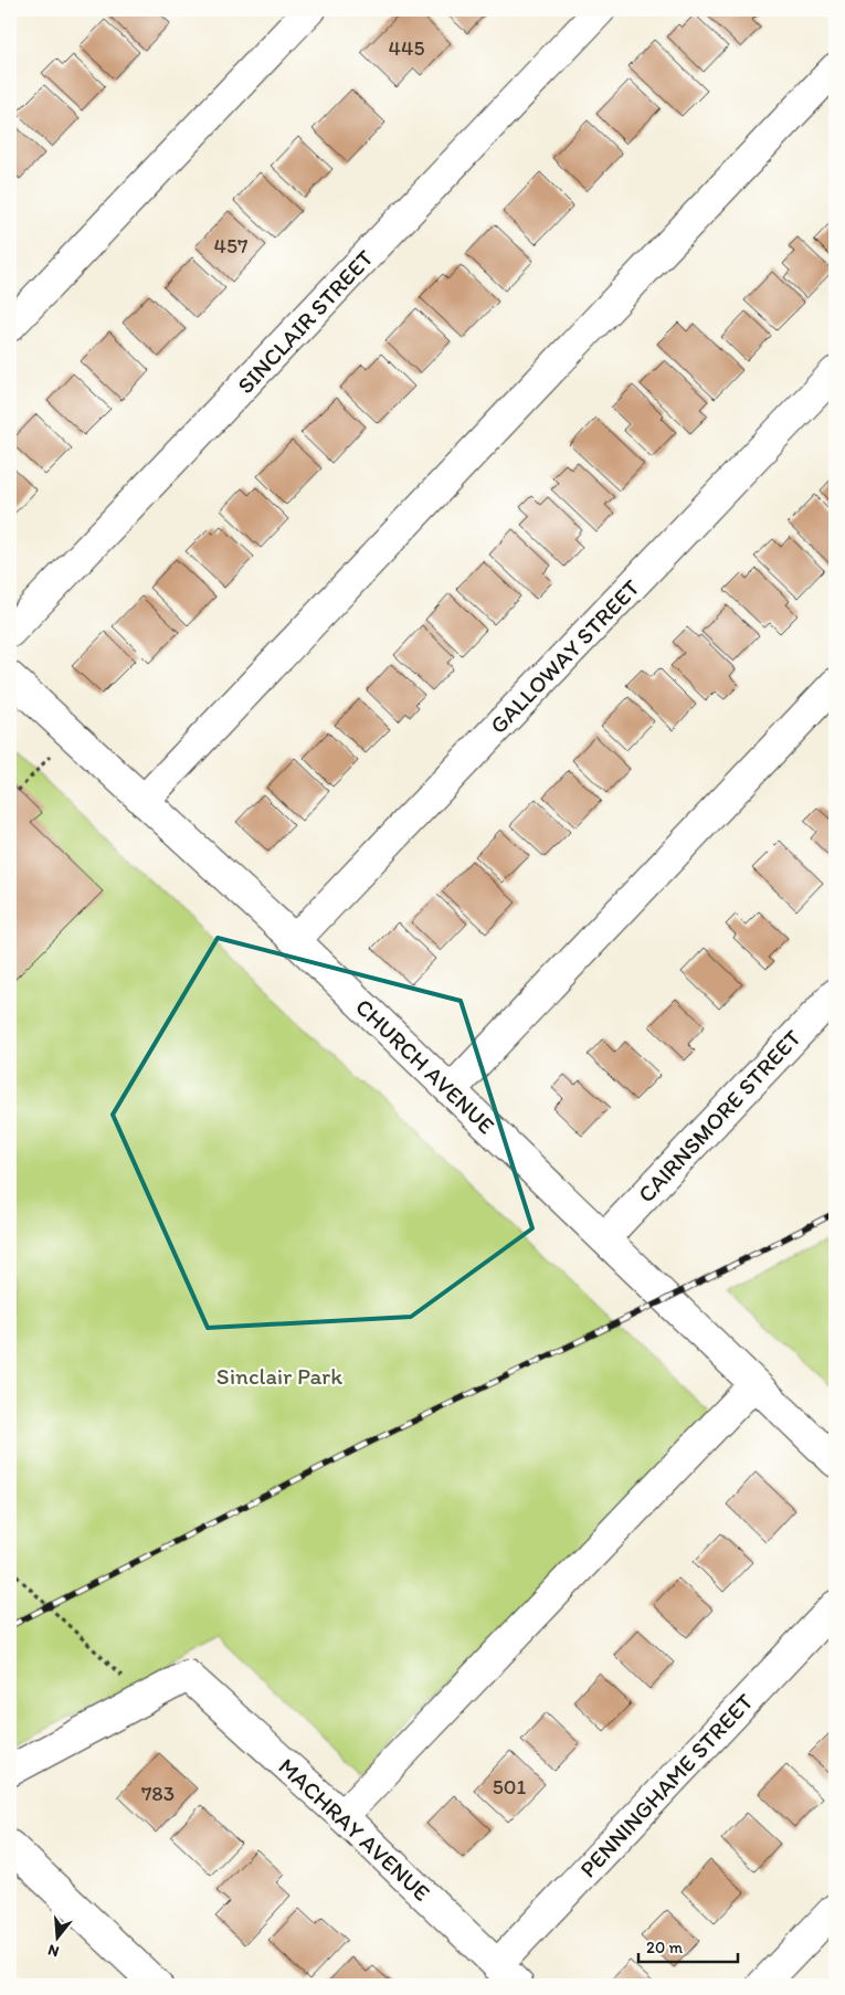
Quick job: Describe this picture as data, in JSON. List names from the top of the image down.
{
  "streets": {
    "street": [
      "SINCLAIR STREET",
      "GALLOWAY STREET",
      "CHURCH AVENUE",
      "CAIRNSMORE STREET",
      "PENNINGHAME STREET",
      "MACHRAY AVENUE"
    ]
  },
  "crossings": [
    ["GALLOWAY STREET", "CHURCH AVENUE"],
    ["CHURCH AVENUE", "CAIRNSMORE STREET"],
    ["PENNINGHAME STREET", "MACHRAY AVENUE"]
  ],
  "parks": ["Sinclair Park"],
  "house_numbers": [
    "445",
    "457",
    "501",
    "783"
  ],
  "scale_bar": "20 m",
  "north": "bottom"
}
